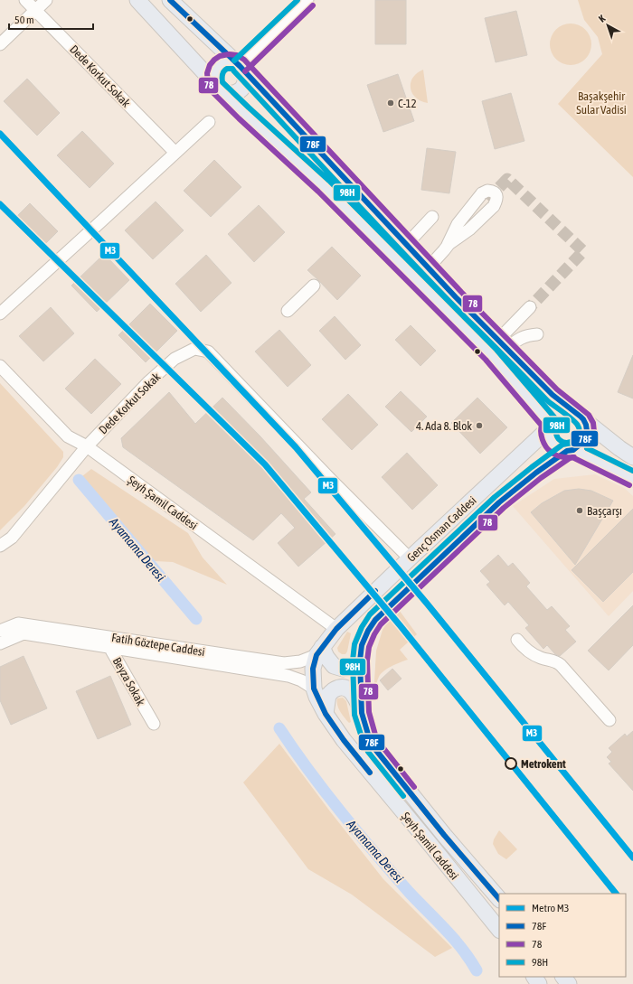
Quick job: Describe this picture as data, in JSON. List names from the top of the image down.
{
  "streets": {
    "main road": ["Şeyh Şamil Caddesi", "Genç Osman Caddesi"],
    "street": ["Dede Korkut Sokak", "Fatih Göztepe Caddesi", "Beyza Sokak"]
  },
  "crossings": [
    ["Dede Korkut Sokak", "Şeyh Şamil Caddesi"],
    ["Dede Korkut Sokak", "Genç Osman Caddesi"],
    ["Şeyh Şamil Caddesi", "Genç Osman Caddesi"],
    ["Şeyh Şamil Caddesi", "Fatih Göztepe Caddesi"],
    ["Genç Osman Caddesi", "Fatih Göztepe Caddesi"],
    ["Fatih Göztepe Caddesi", "Beyza Sokak"]
  ],
  "water": ["Ayamama Deresi"],
  "parks": ["Başakşehir Sular Vadisi"],
  "places": [
    "C-12",
    "4. Ada 8. Blok",
    "Başçarşı",
    "Metrokent"
  ],
  "lines": [
    "transit line 78F",
    "transit line 98H",
    "transit line 78",
    "metro line M3"
  ],
  "legend": [
    "Metro M3",
    "78F",
    "78",
    "98H"
  ],
  "scale_bar": "50 m",
  "north": "top left"
}
